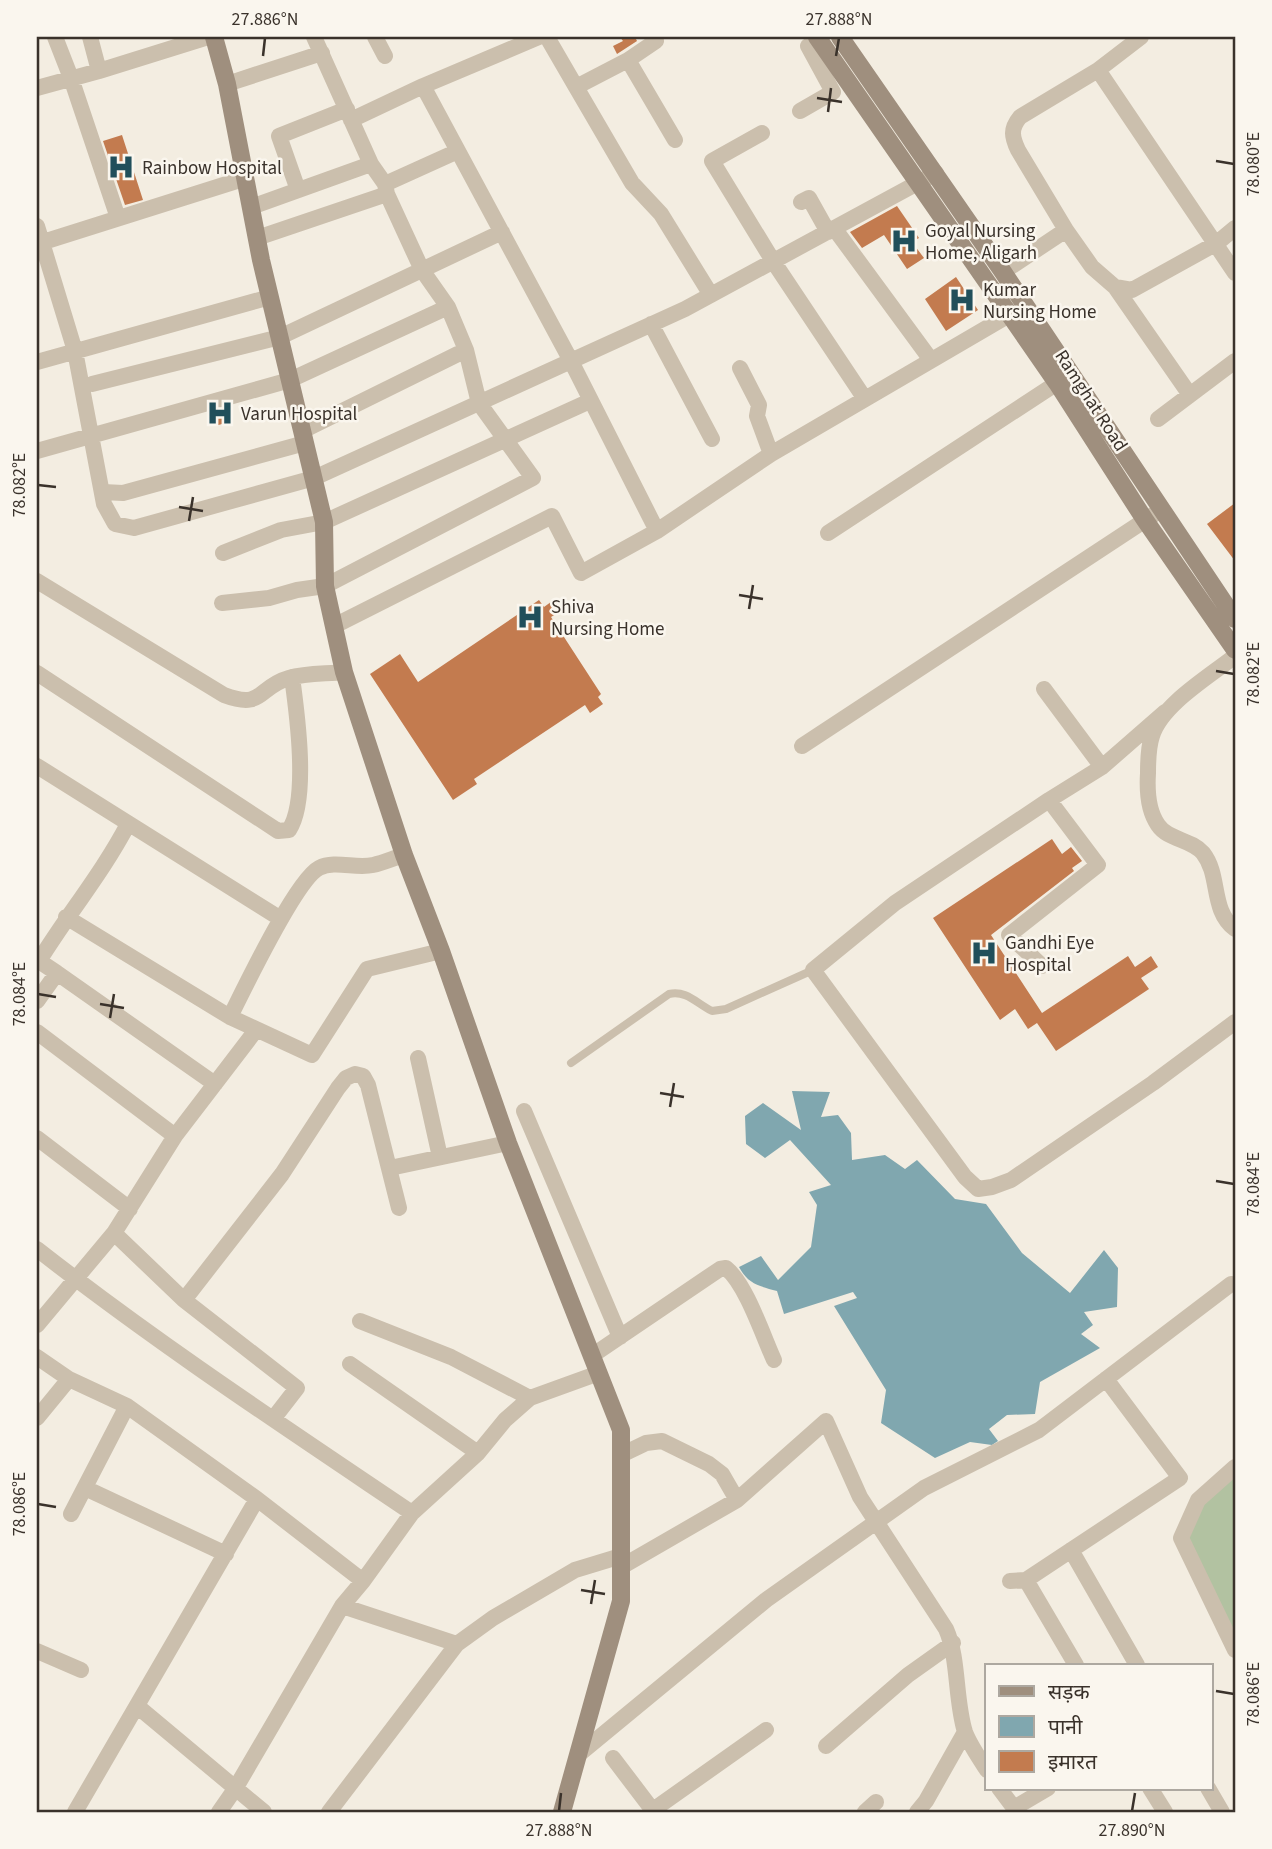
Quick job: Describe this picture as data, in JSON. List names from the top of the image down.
{
  "streets": {
    "street": ["Ramghat Road"]
  },
  "places": {
    "hospital": [
      "Rainbow Hospital",
      "Goyal Nursing Home, Aligarh",
      "Kumar Nursing Home",
      "Varun Hospital",
      "Shiva Nursing Home",
      "Gandhi Eye Hospital"
    ]
  },
  "legend": ["सड़क", "पानी", "इमारत"],
  "coordinates": [
    "27.886°N",
    "27.888°N",
    "78.080°E",
    "78.082°E",
    "78.084°E",
    "78.086°E",
    "27.890°N"
  ]
}
